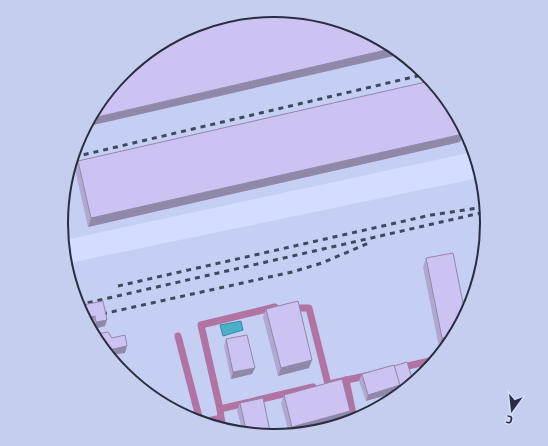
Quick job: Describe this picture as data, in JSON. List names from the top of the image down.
{
  "north": "bottom"
}
